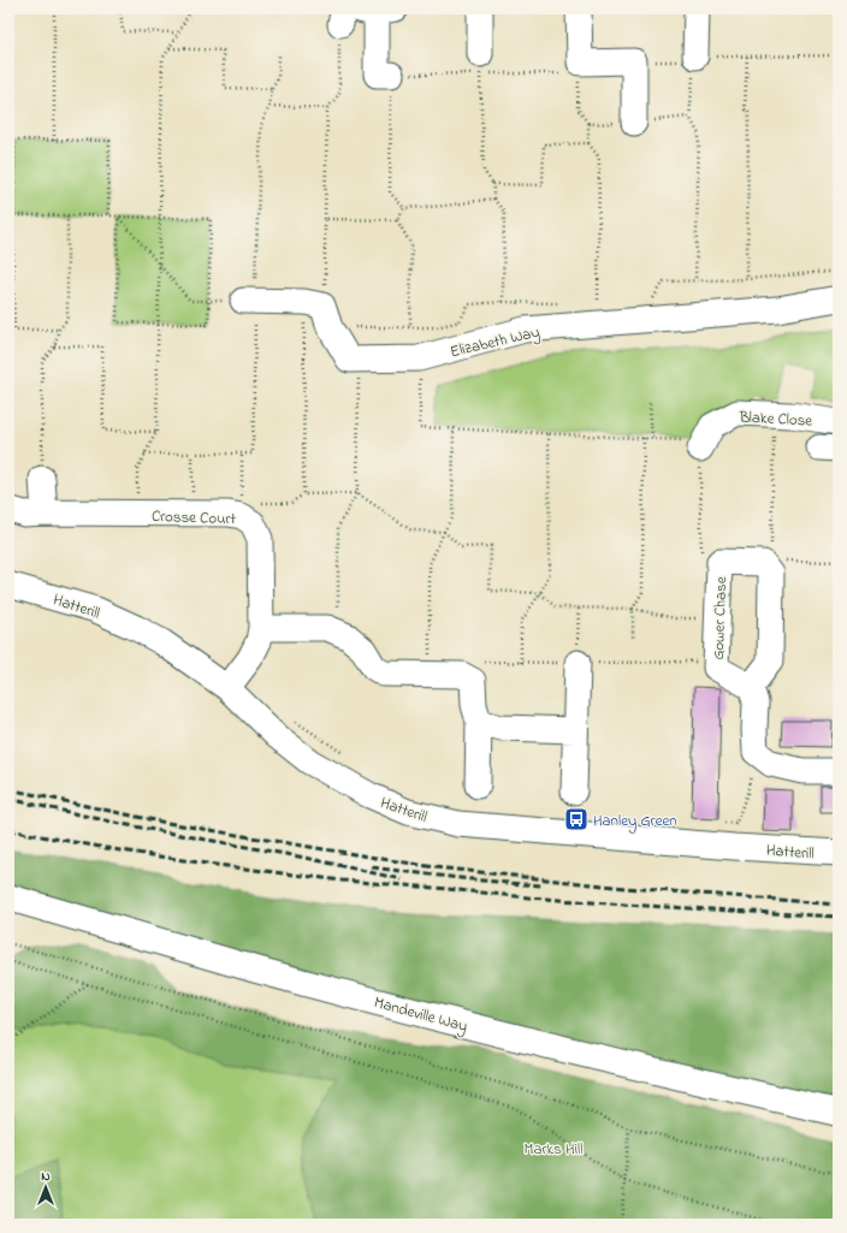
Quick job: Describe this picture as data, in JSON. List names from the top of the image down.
{
  "streets": {
    "main road": ["Mandeville Way"],
    "street": [
      "Elizabeth Way",
      "Blake Close",
      "Crosse Court",
      "Hatterill",
      "Gower Chase"
    ]
  },
  "crossings": [
    ["Crosse Court", "Hatterill"]
  ],
  "parks": ["Marks Hill"],
  "places": {
    "bus stop": ["Hanley Green"]
  },
  "north": "top"
}
